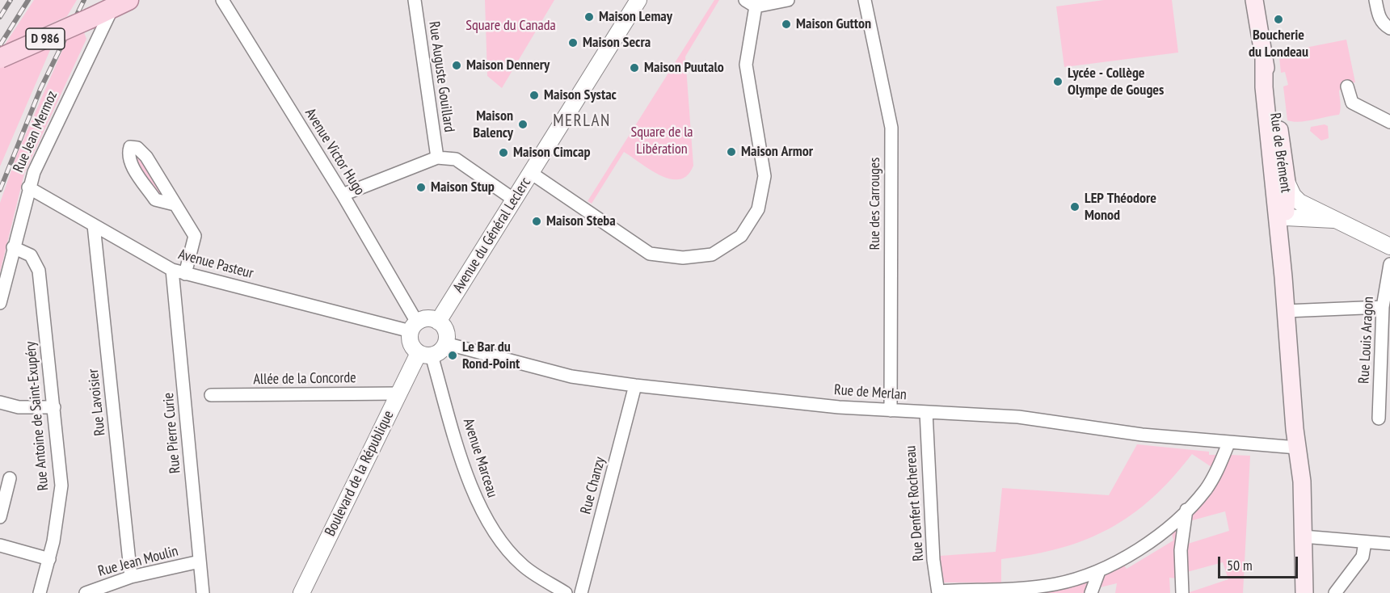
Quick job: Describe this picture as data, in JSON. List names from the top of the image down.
{
  "streets": {
    "main road": ["D 986", "Rue de Brément"],
    "street": [
      "Rue Auguste Gouillard",
      "Rue Jean Mermoz",
      "Avenue Victor Hugo",
      "Rue des Carrouges",
      "Avenue du Général Leclerc",
      "Avenue Pasteur",
      "Rue Louis Aragon",
      "Allée de la Concorde",
      "Rue de Merlan",
      "Rue Lavoisier",
      "Rue Antoine de Saint-Exupéry",
      "Rue Pierre Curie",
      "Avenue Marceau",
      "Boulevard de la République",
      "Rue Chanzy",
      "Rue Denfert Rochereau",
      "Rue Jean Moulin"
    ]
  },
  "crossings": [
    ["D 986", "Rue Jean Mermoz"],
    ["Rue Jean Mermoz", "Avenue Pasteur"],
    ["Rue Jean Mermoz", "Rue Antoine de Saint-Exupéry"],
    ["Avenue Victor Hugo", "Avenue du Général Leclerc"],
    ["Avenue Victor Hugo", "Avenue Pasteur"],
    ["Avenue Victor Hugo", "Rue de Merlan"],
    ["Avenue Victor Hugo", "Avenue Marceau"],
    ["Avenue Victor Hugo", "Boulevard de la République"],
    ["Rue de Brément", "Rue de Merlan"],
    ["Rue des Carrouges", "Rue de Merlan"],
    ["Avenue du Général Leclerc", "Avenue Pasteur"],
    ["Avenue du Général Leclerc", "Rue de Merlan"],
    ["Avenue du Général Leclerc", "Avenue Marceau"],
    ["Avenue du Général Leclerc", "Boulevard de la République"],
    ["Avenue Pasteur", "Rue de Merlan"],
    ["Avenue Pasteur", "Rue Lavoisier"],
    ["Avenue Pasteur", "Rue Pierre Curie"],
    ["Avenue Pasteur", "Avenue Marceau"],
    ["Avenue Pasteur", "Boulevard de la République"],
    ["Allée de la Concorde", "Boulevard de la République"],
    ["Rue de Merlan", "Avenue Marceau"],
    ["Rue de Merlan", "Boulevard de la République"],
    ["Rue de Merlan", "Rue Chanzy"],
    ["Rue de Merlan", "Rue Denfert Rochereau"],
    ["Rue Lavoisier", "Rue Jean Moulin"],
    ["Rue Pierre Curie", "Rue Jean Moulin"],
    ["Avenue Marceau", "Boulevard de la République"]
  ],
  "districts": ["MERLAN"],
  "parks": ["Square du Canada", "Square de la Libération"],
  "places": [
    "Maison Lemay",
    "Boucherie du Londeau",
    "Maison Gutton",
    "Maison Secra",
    "Maison Dennery",
    "Maison Puutalo",
    "Lycée - Collège Olympe de Gouges",
    "Maison Systac",
    "Maison Balency",
    "Maison Armor",
    "Maison Cimcap",
    "Maison Stup",
    "LEP Théodore Monod",
    "Maison Steba",
    "Le Bar du Rond-Point"
  ],
  "scale_bar": "50 m"
}
